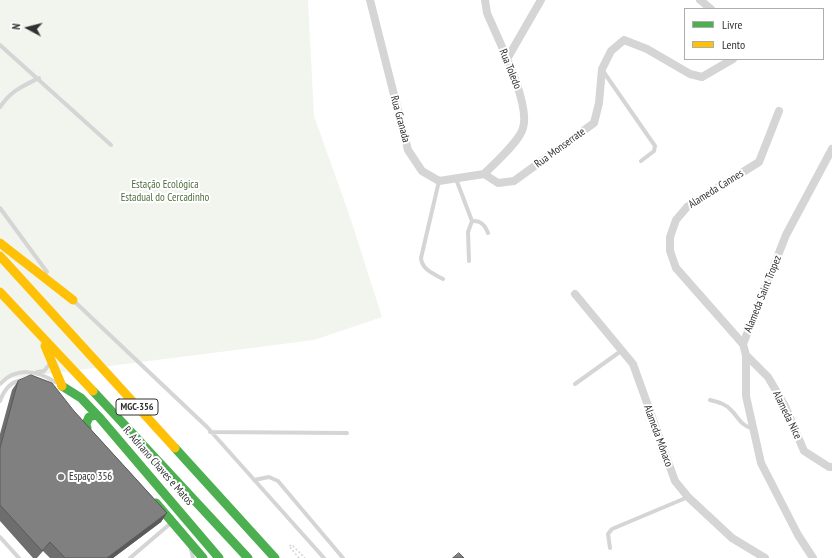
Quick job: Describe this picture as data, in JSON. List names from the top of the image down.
{
  "streets": {
    "main road": ["MGC-356", "R. Adriano Chaves e Matos"],
    "street": [
      "Rua Toledo",
      "Rua Granada",
      "Rua Monserrate",
      "Alameda Cannes",
      "Alameda Saint Tropez",
      "Alameda Nice",
      "Alameda Mônaco"
    ]
  },
  "crossings": [
    ["Rua Toledo", "Rua Monserrate"],
    ["Alameda Cannes", "Alameda Saint Tropez"],
    ["Alameda Saint Tropez", "Alameda Nice"]
  ],
  "parks": ["Estação Ecológica Estadual do Cercadinho"],
  "places": ["Espaço 356"],
  "legend": ["Livre", "Lento"],
  "north": "left"
}
